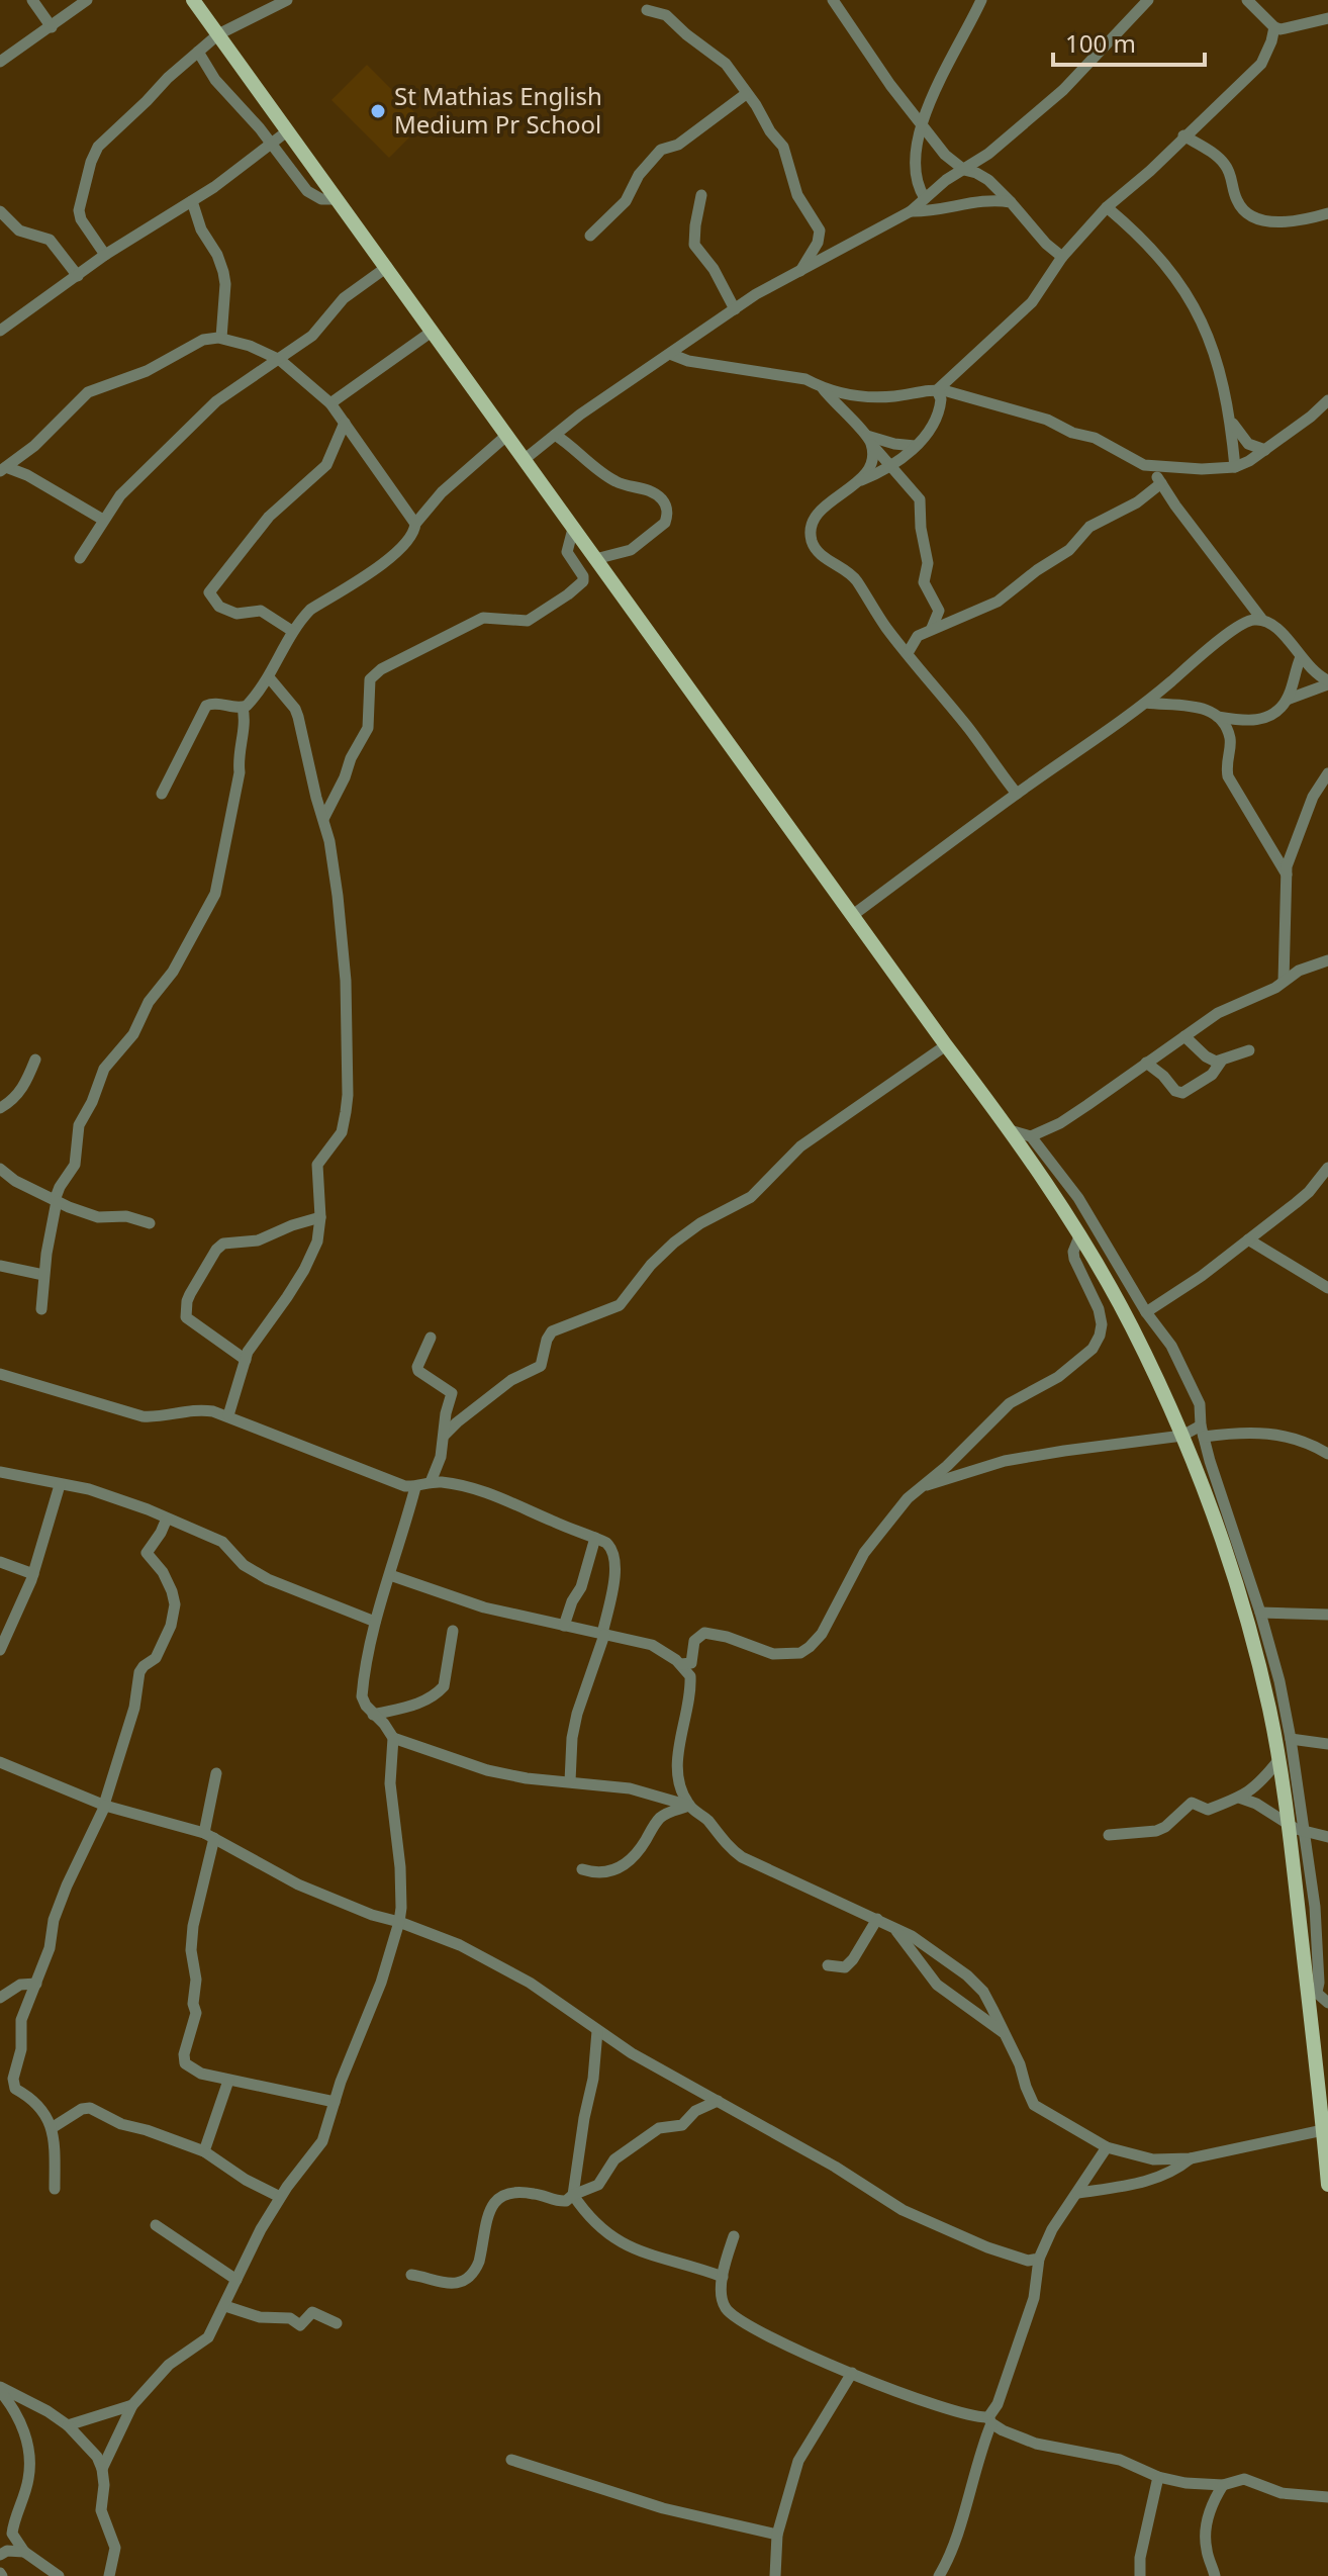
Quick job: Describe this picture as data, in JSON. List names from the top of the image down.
{
  "places": ["St Mathias English Medium Pr School"],
  "scale_bar": "100 m"
}
